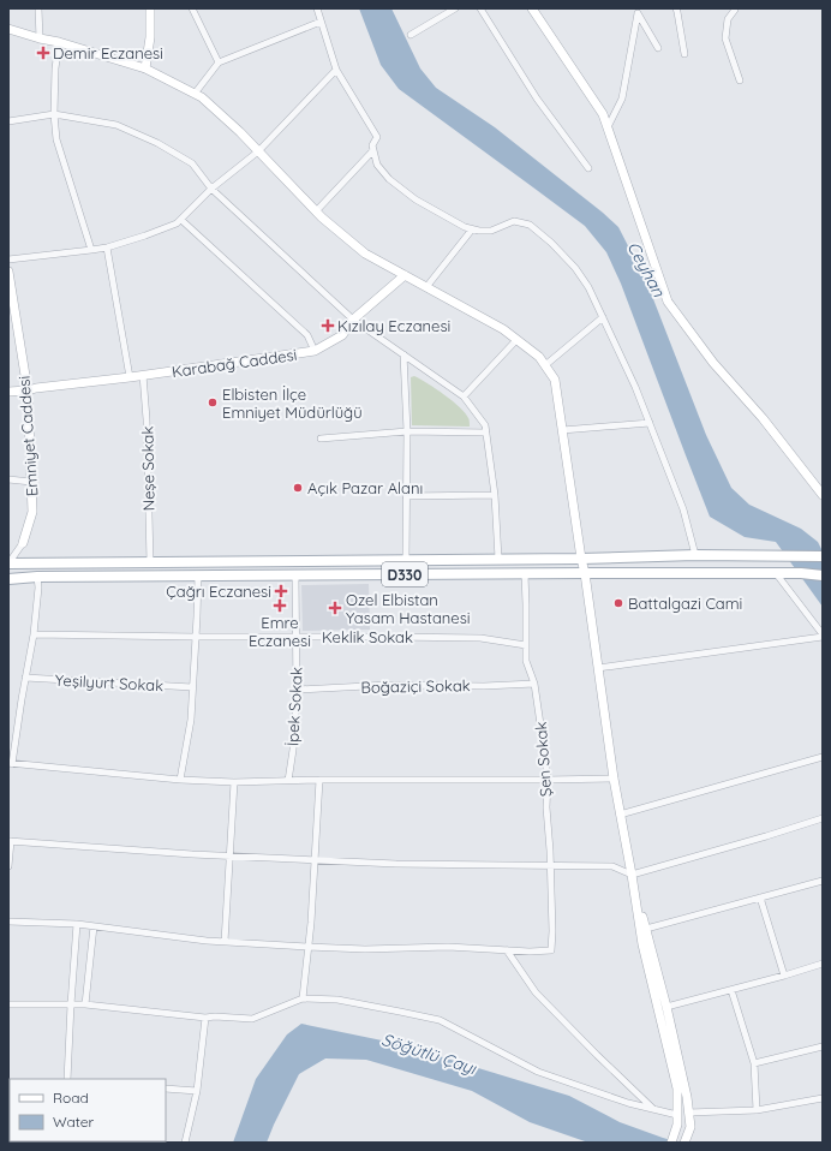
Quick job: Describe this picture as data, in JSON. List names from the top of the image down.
{
  "streets": {
    "main road": ["D330"],
    "street": [
      "Karabağ Caddesi",
      "Emniyet Caddesi",
      "Neşe Sokak",
      "Keklik Sokak",
      "Yeşilyurt Sokak",
      "Boğaziçi Sokak",
      "İpek Sokak",
      "Şen Sokak"
    ]
  },
  "crossings": [
    ["Karabağ Caddesi", "Emniyet Caddesi"],
    ["Karabağ Caddesi", "Neşe Sokak"],
    ["Neşe Sokak", "D330"],
    ["D330", "İpek Sokak"],
    ["D330", "Şen Sokak"],
    ["Keklik Sokak", "İpek Sokak"],
    ["Keklik Sokak", "Şen Sokak"],
    ["Boğaziçi Sokak", "İpek Sokak"],
    ["Boğaziçi Sokak", "Şen Sokak"]
  ],
  "water": ["Ceyhan", "Söğütlü Çayı"],
  "places": {
    "health": [
      "Demir Eczanesi",
      "Kızılay Eczanesi",
      "Çağrı Eczanesi",
      "Emre Eczanesi",
      "Ozel Elbistan Yasam Hastanesi"
    ],
    "other": ["Elbisten İlçe Emniyet Müdürlüğü", "Açık Pazar Alanı", "Battalgazi Cami"]
  },
  "legend": ["Road", "Water"]
}
